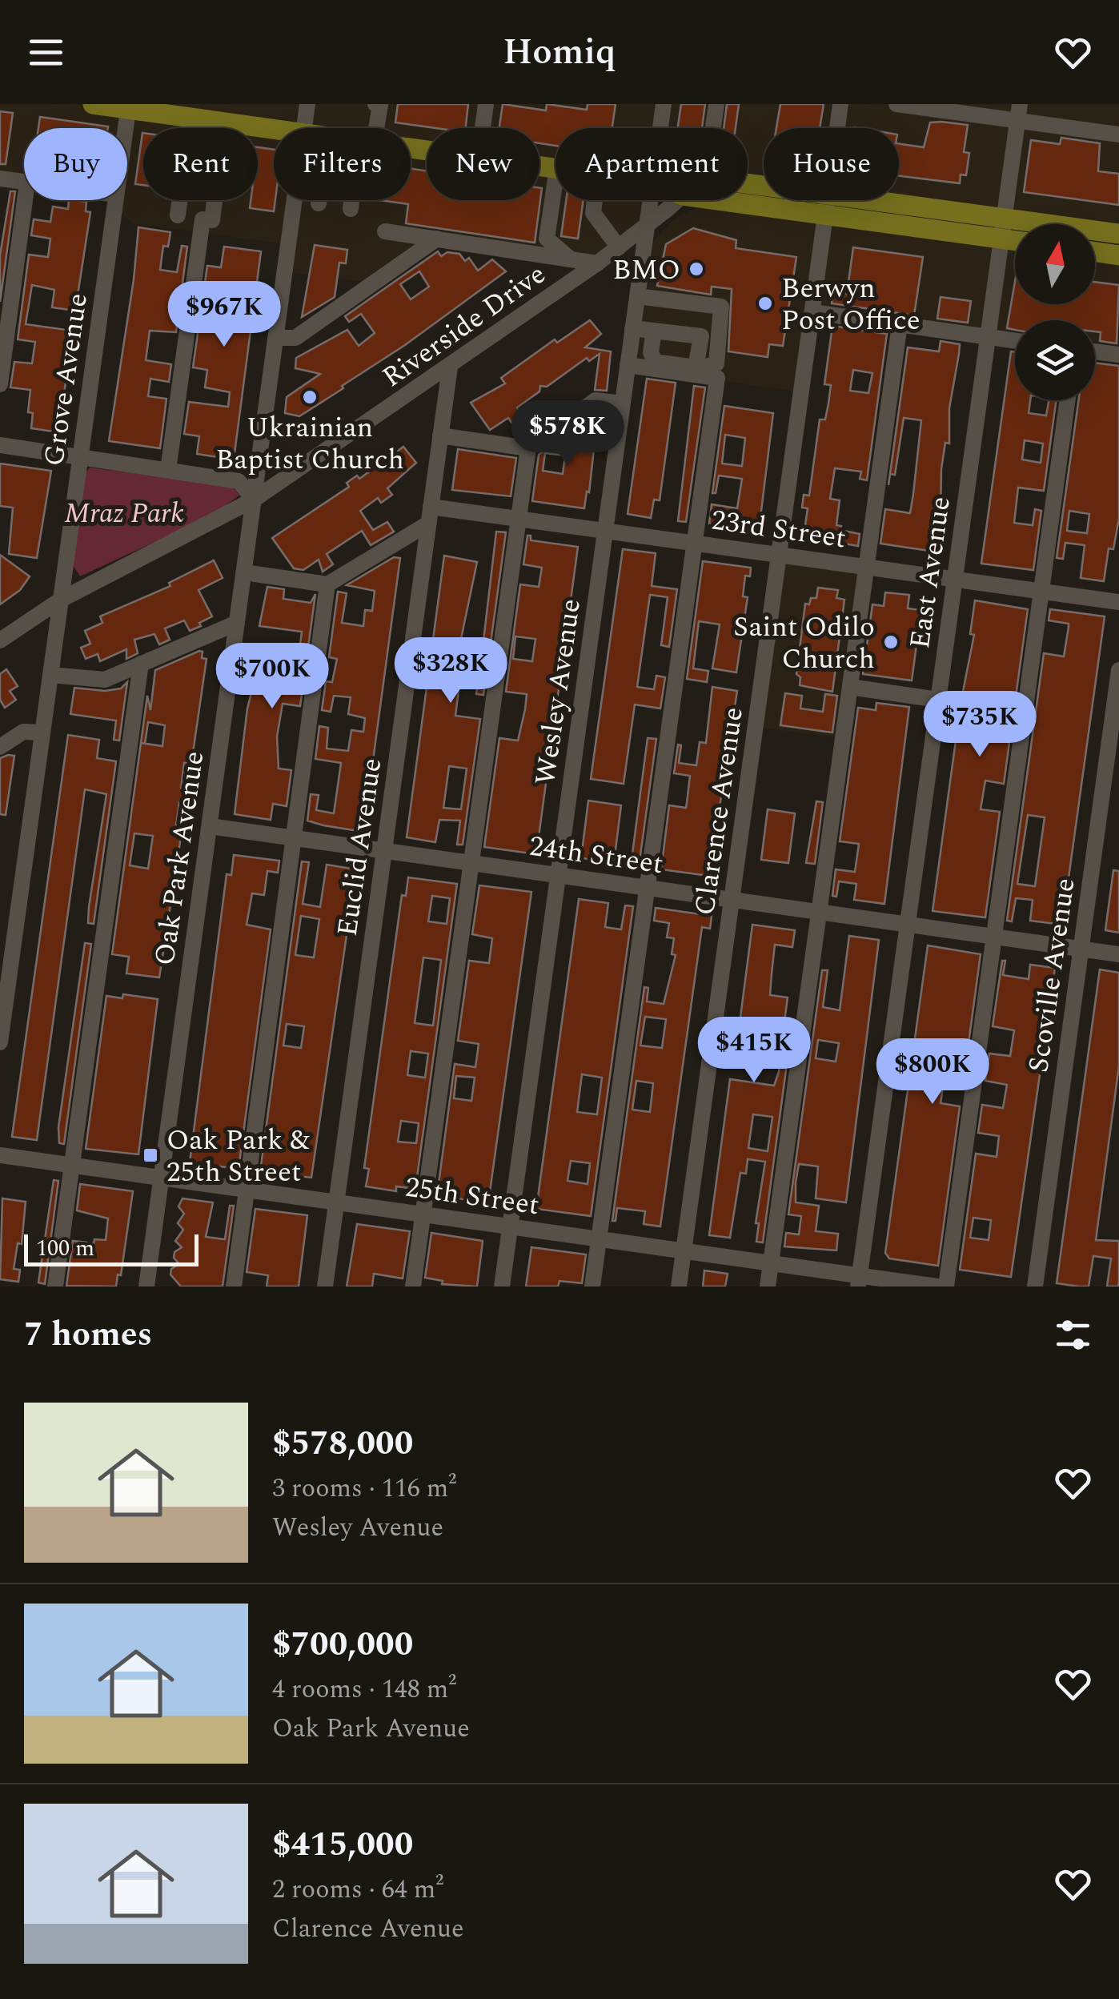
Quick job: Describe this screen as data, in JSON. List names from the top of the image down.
{
  "streets": {
    "street": [
      "Riverside Drive",
      "Grove Avenue",
      "23rd Street",
      "East Avenue",
      "Wesley Avenue",
      "Clarence Avenue",
      "Euclid Avenue",
      "24th Street",
      "Oak Park Avenue",
      "Scoville Avenue",
      "25th Street"
    ]
  },
  "crossings": [
    ["Riverside Drive", "Grove Avenue"],
    ["Riverside Drive", "Wesley Avenue"],
    ["Riverside Drive", "Euclid Avenue"],
    ["Riverside Drive", "Oak Park Avenue"],
    ["23rd Street", "East Avenue"],
    ["23rd Street", "Wesley Avenue"],
    ["23rd Street", "Clarence Avenue"],
    ["23rd Street", "Euclid Avenue"],
    ["East Avenue", "24th Street"],
    ["East Avenue", "25th Street"],
    ["Wesley Avenue", "24th Street"],
    ["Wesley Avenue", "25th Street"],
    ["Clarence Avenue", "24th Street"],
    ["Clarence Avenue", "25th Street"],
    ["Euclid Avenue", "24th Street"],
    ["Euclid Avenue", "25th Street"],
    ["24th Street", "Oak Park Avenue"],
    ["24th Street", "Scoville Avenue"],
    ["Oak Park Avenue", "25th Street"]
  ],
  "parks": ["Mraz Park"],
  "places": {
    "other": [
      "BMO",
      "Berwyn Post Office",
      "Ukrainian Baptist Church",
      "Saint Odilo Church"
    ],
    "transit": ["Oak Park & 25th Street"]
  },
  "scale_bar": "100 m",
  "north": "top",
  "page": {
    "header": "Homiq",
    "chip": [
      "Buy",
      "Rent",
      "Filters",
      "New",
      "Apartment",
      "House"
    ],
    "price": [
      "$967K",
      "$578K",
      "$328K",
      "$700K",
      "$735K",
      "$415K",
      "$800K"
    ],
    "scale": "100 m",
    "heading": "7 homes",
    "list": [
      {
        "name": "$578,000",
        "note": "3 rooms · 116 m² · Wesley Avenue"
      },
      {
        "name": "$700,000",
        "note": "4 rooms · 148 m² · Oak Park Avenue"
      },
      {
        "name": "$415,000",
        "note": "2 rooms · 64 m² · Clarence Avenue"
      }
    ]
  }
}
